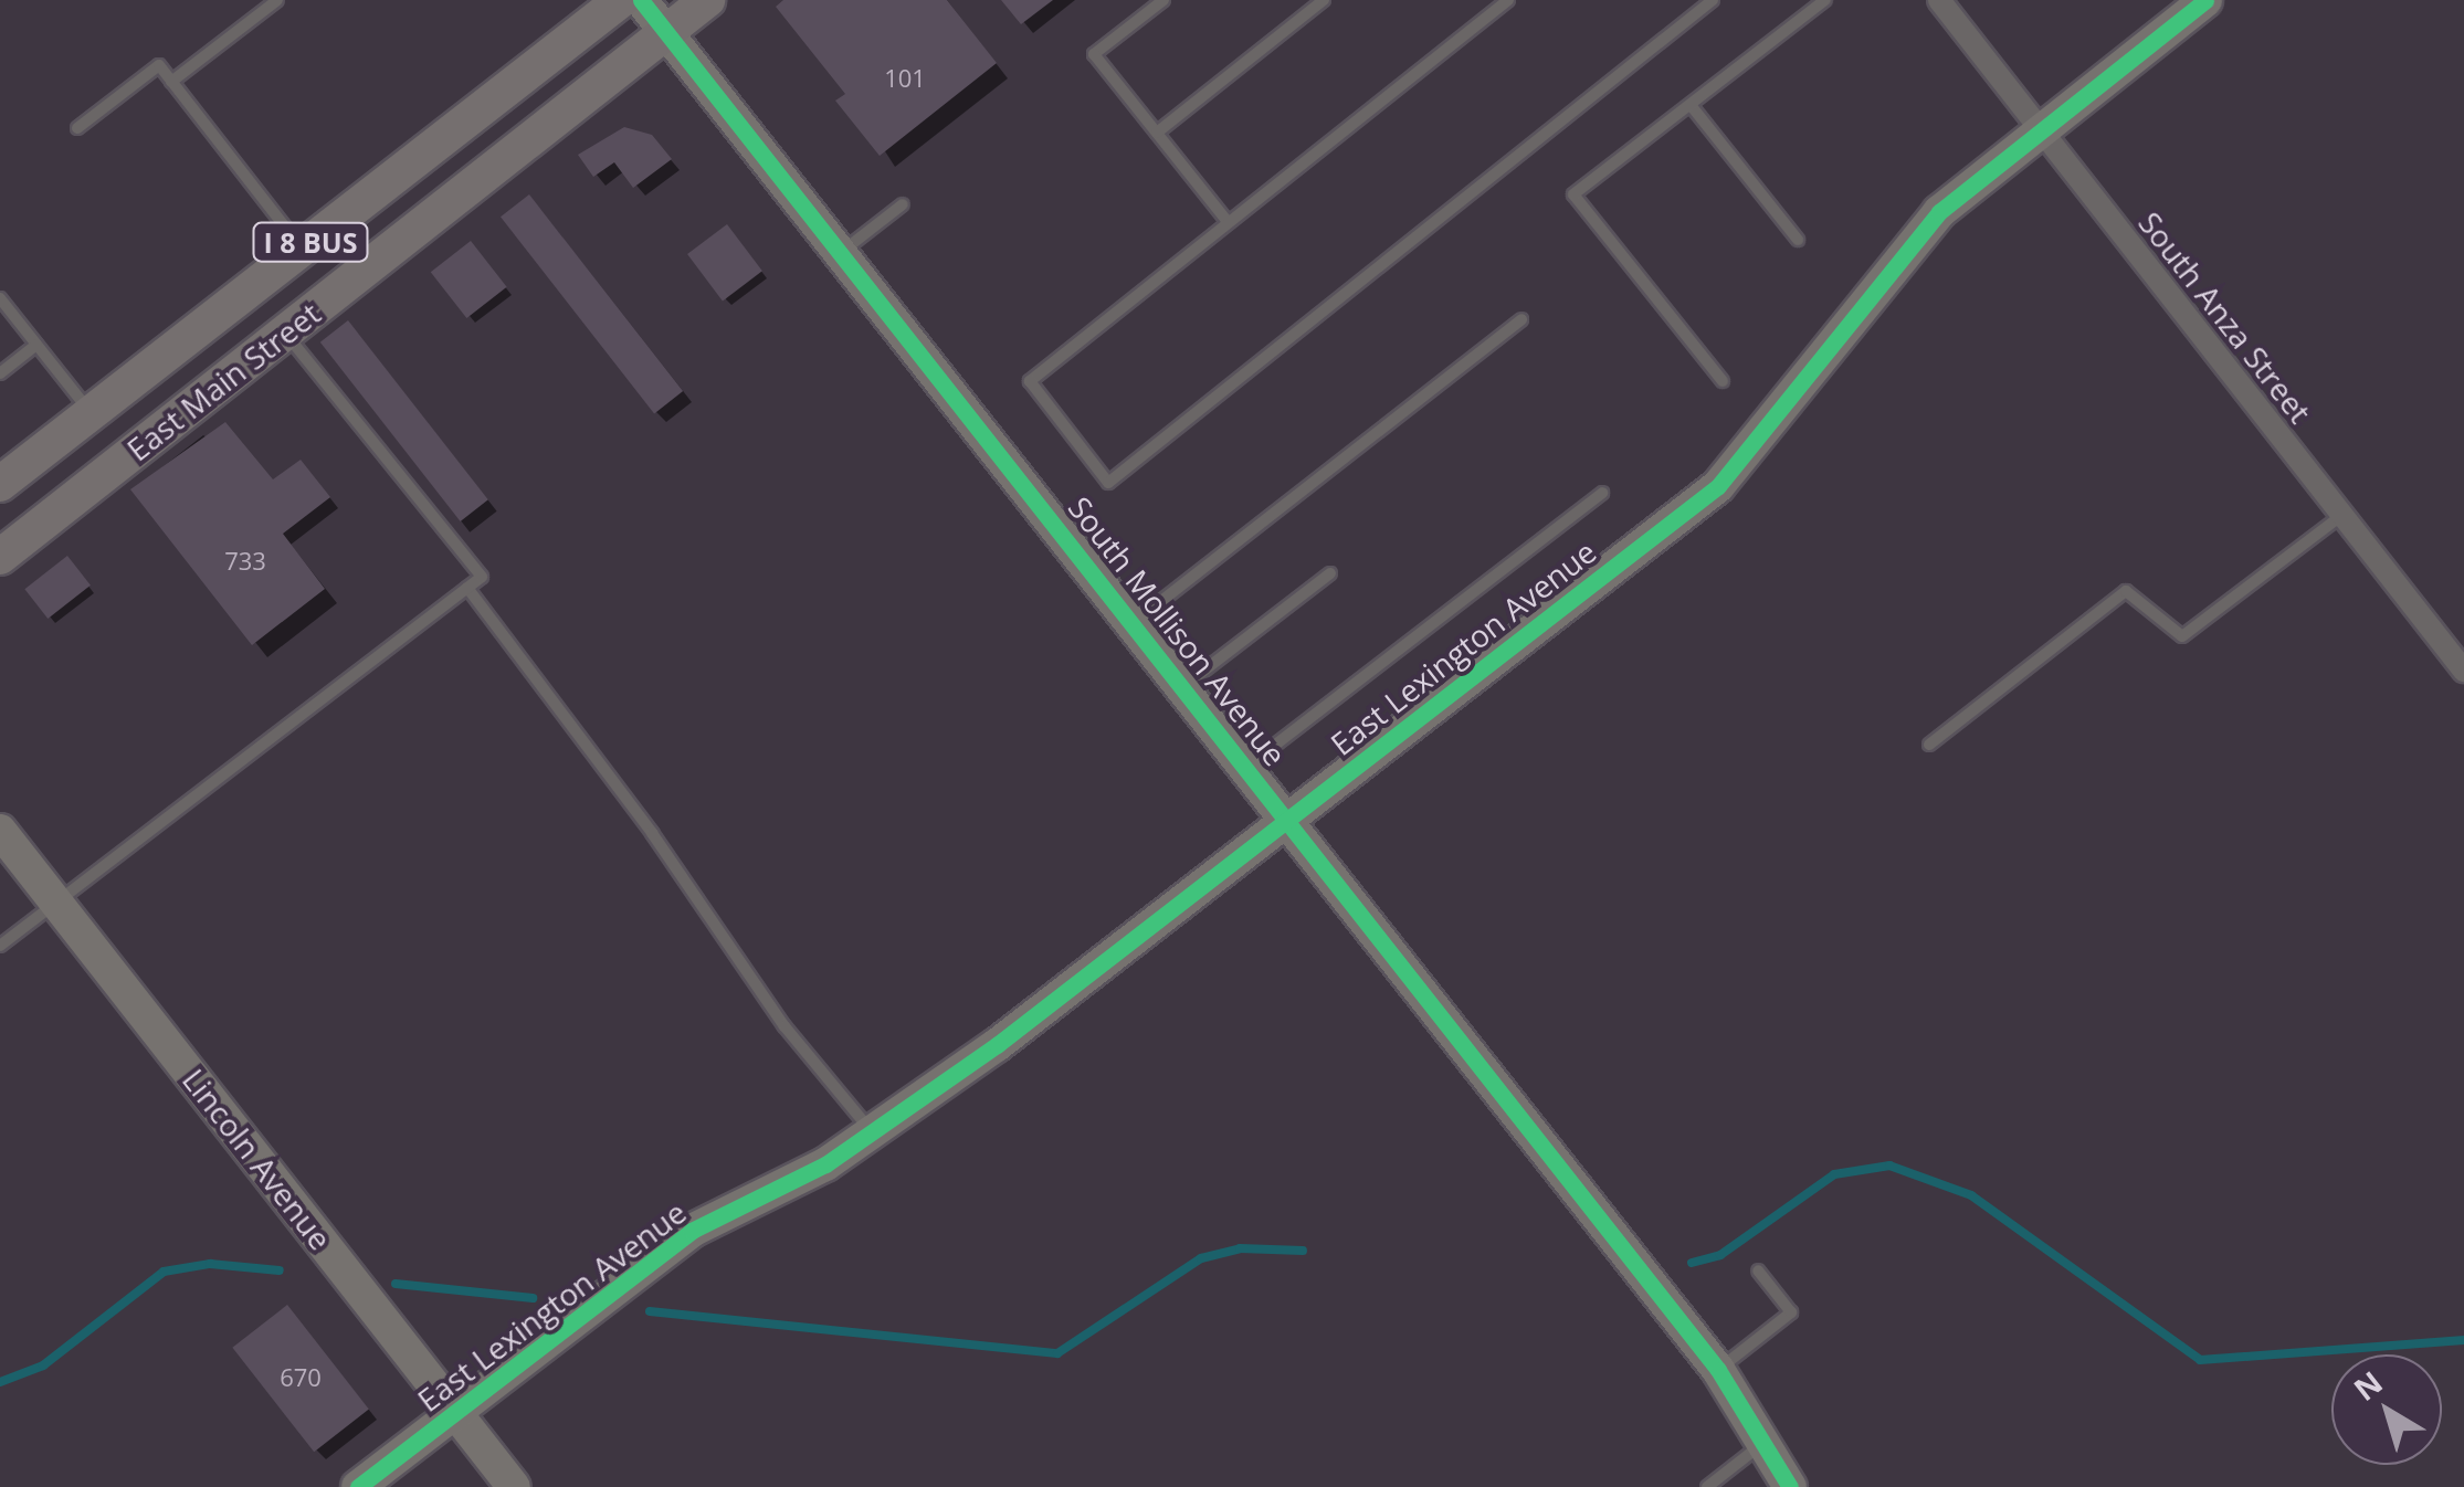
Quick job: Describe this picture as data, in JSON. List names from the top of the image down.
{
  "streets": {
    "main road": ["I 8 BUS", "East Main Street"],
    "street": [
      "South Anza Street",
      "South Mollison Avenue",
      "East Lexington Avenue",
      "Lincoln Avenue"
    ]
  },
  "crossings": [
    ["South Anza Street", "East Lexington Avenue"],
    ["East Main Street", "South Mollison Avenue"],
    ["South Mollison Avenue", "East Lexington Avenue"],
    ["East Lexington Avenue", "Lincoln Avenue"]
  ],
  "house_numbers": ["101", "733", "670"],
  "north": "top left"
}
